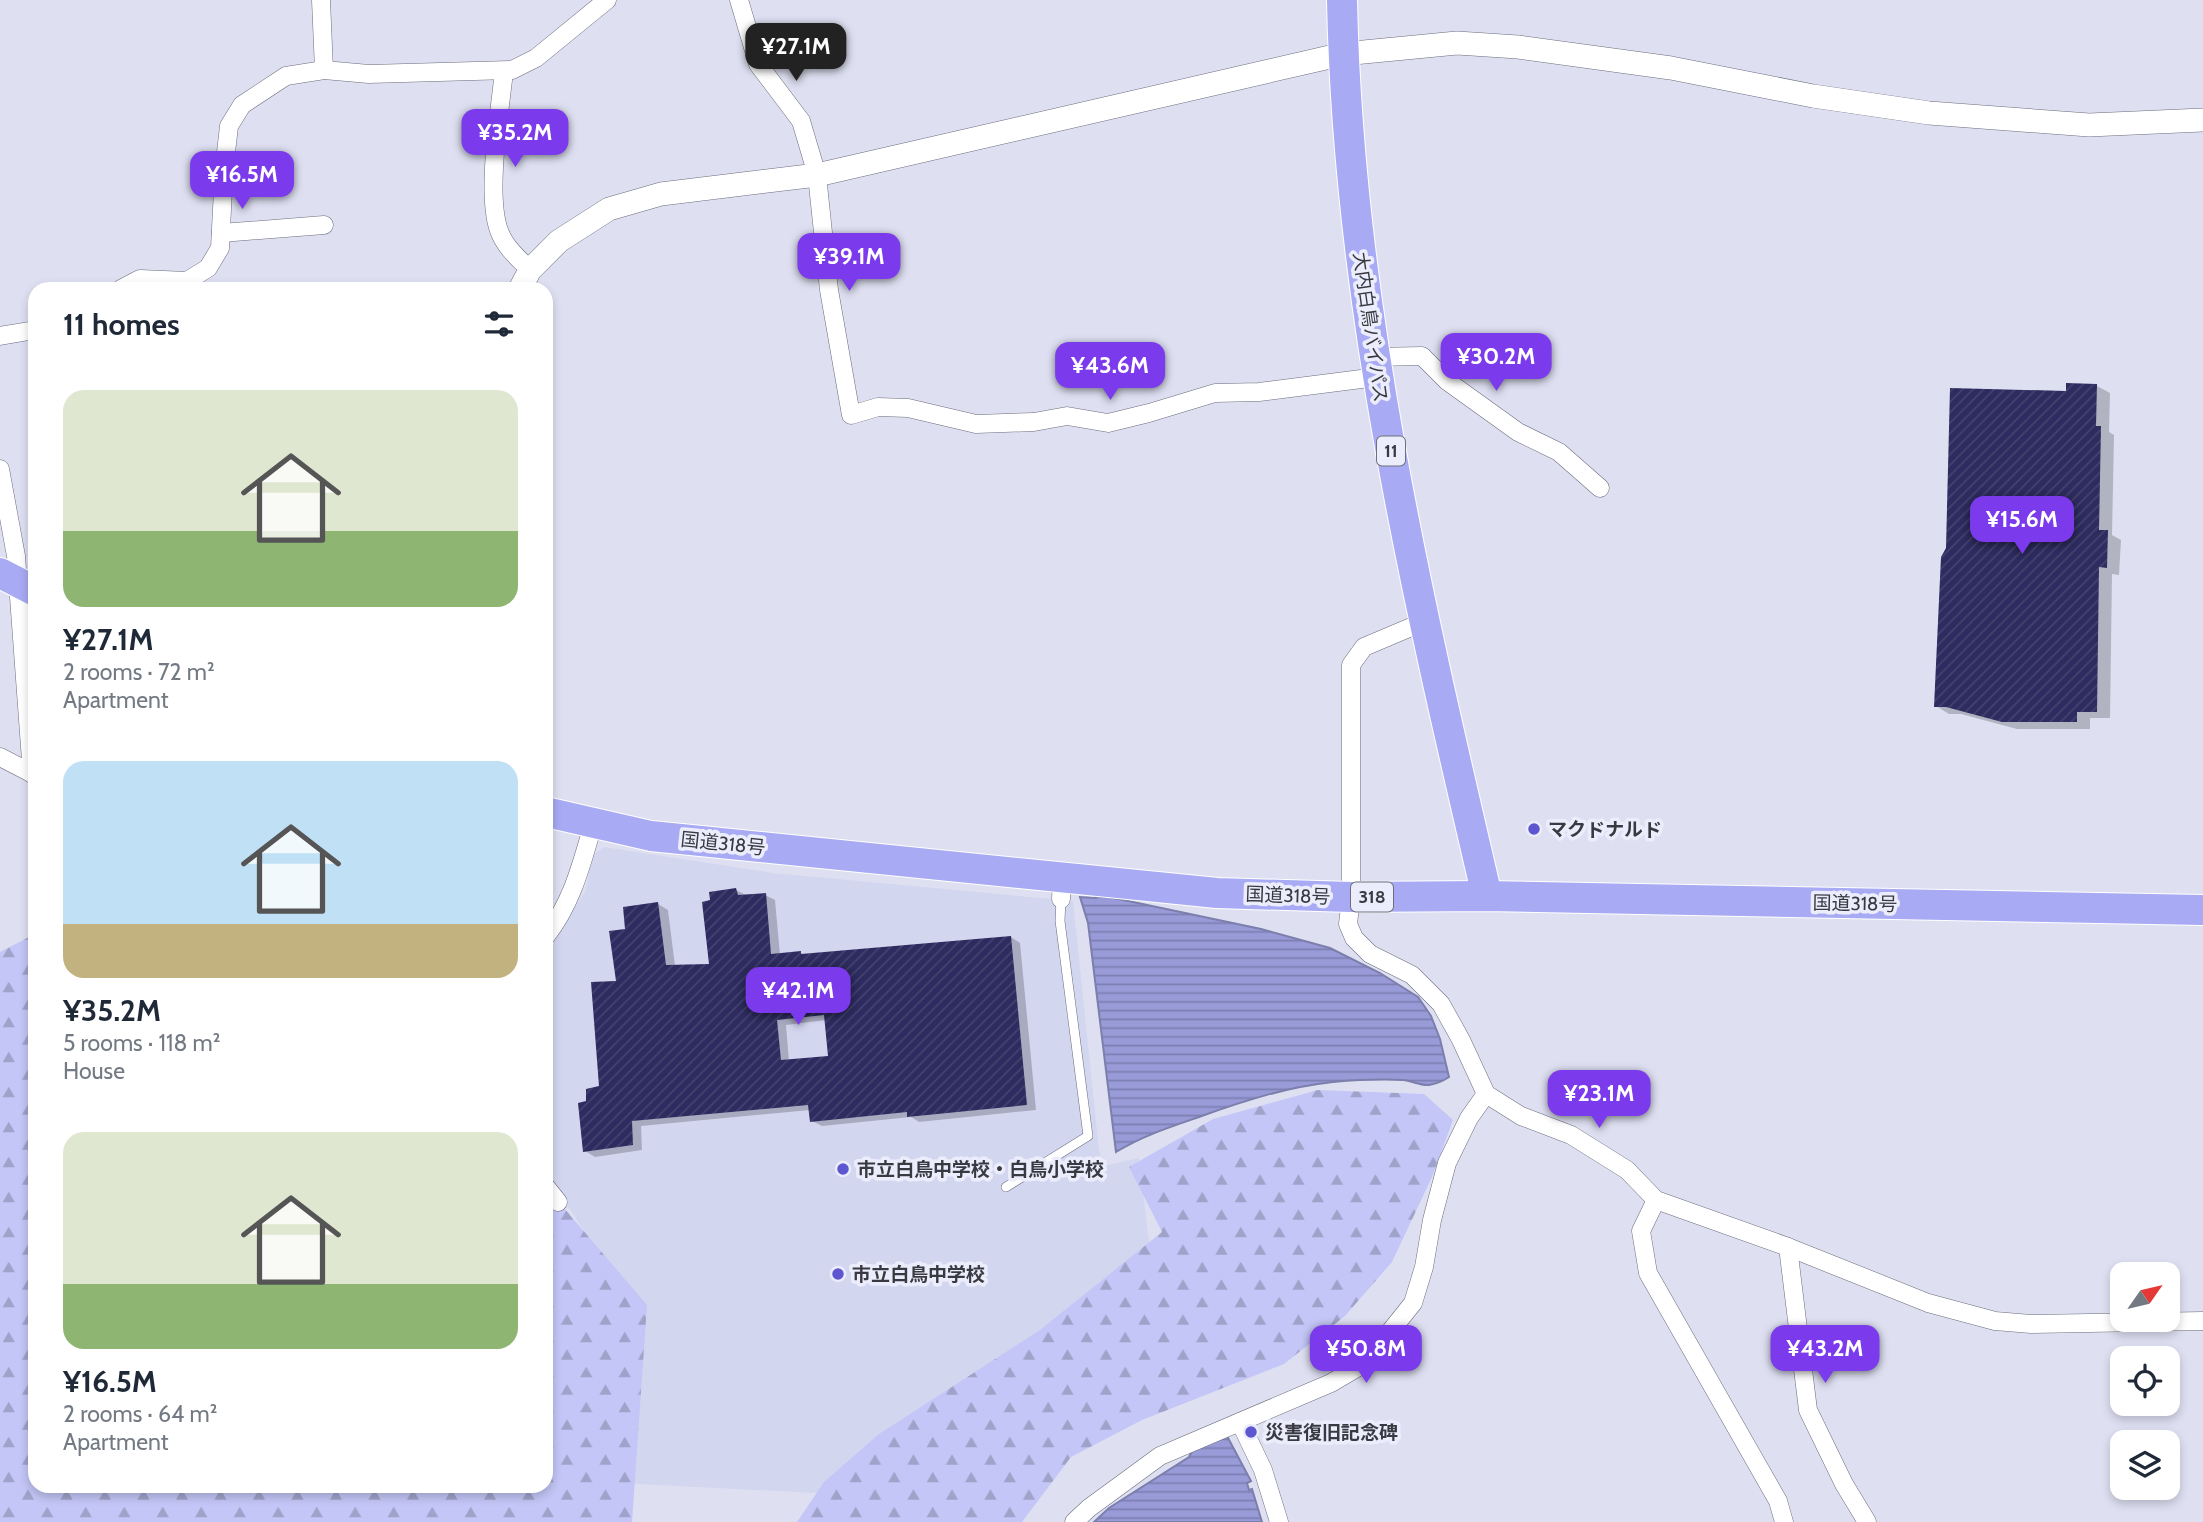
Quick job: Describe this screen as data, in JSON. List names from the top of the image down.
{
  "streets": {
    "highway": [
      "大内白鳥バイパス",
      "11",
      "国道318号",
      "318"
    ]
  },
  "crossings": [
    ["大内白鳥バイパス", "国道318号"]
  ],
  "places": [
    "マクドナルド",
    "市立白鳥中学校・白鳥小学校",
    "市立白鳥中学校",
    "災害復旧記念碑"
  ],
  "north": "top right",
  "page": {
    "price": [
      "¥27.1M",
      "¥35.2M",
      "¥16.5M",
      "¥39.1M",
      "¥30.2M",
      "¥43.6M",
      "¥15.6M",
      "¥42.1M",
      "¥23.1M",
      "¥50.8M",
      "¥43.2M"
    ],
    "heading": "11 homes",
    "list": [
      {
        "name": "¥27.1M",
        "note": "2 rooms · 72 m² · Apartment"
      },
      {
        "name": "¥35.2M",
        "note": "5 rooms · 118 m² · House"
      },
      {
        "name": "¥16.5M",
        "note": "2 rooms · 64 m² · Apartment"
      }
    ]
  }
}
